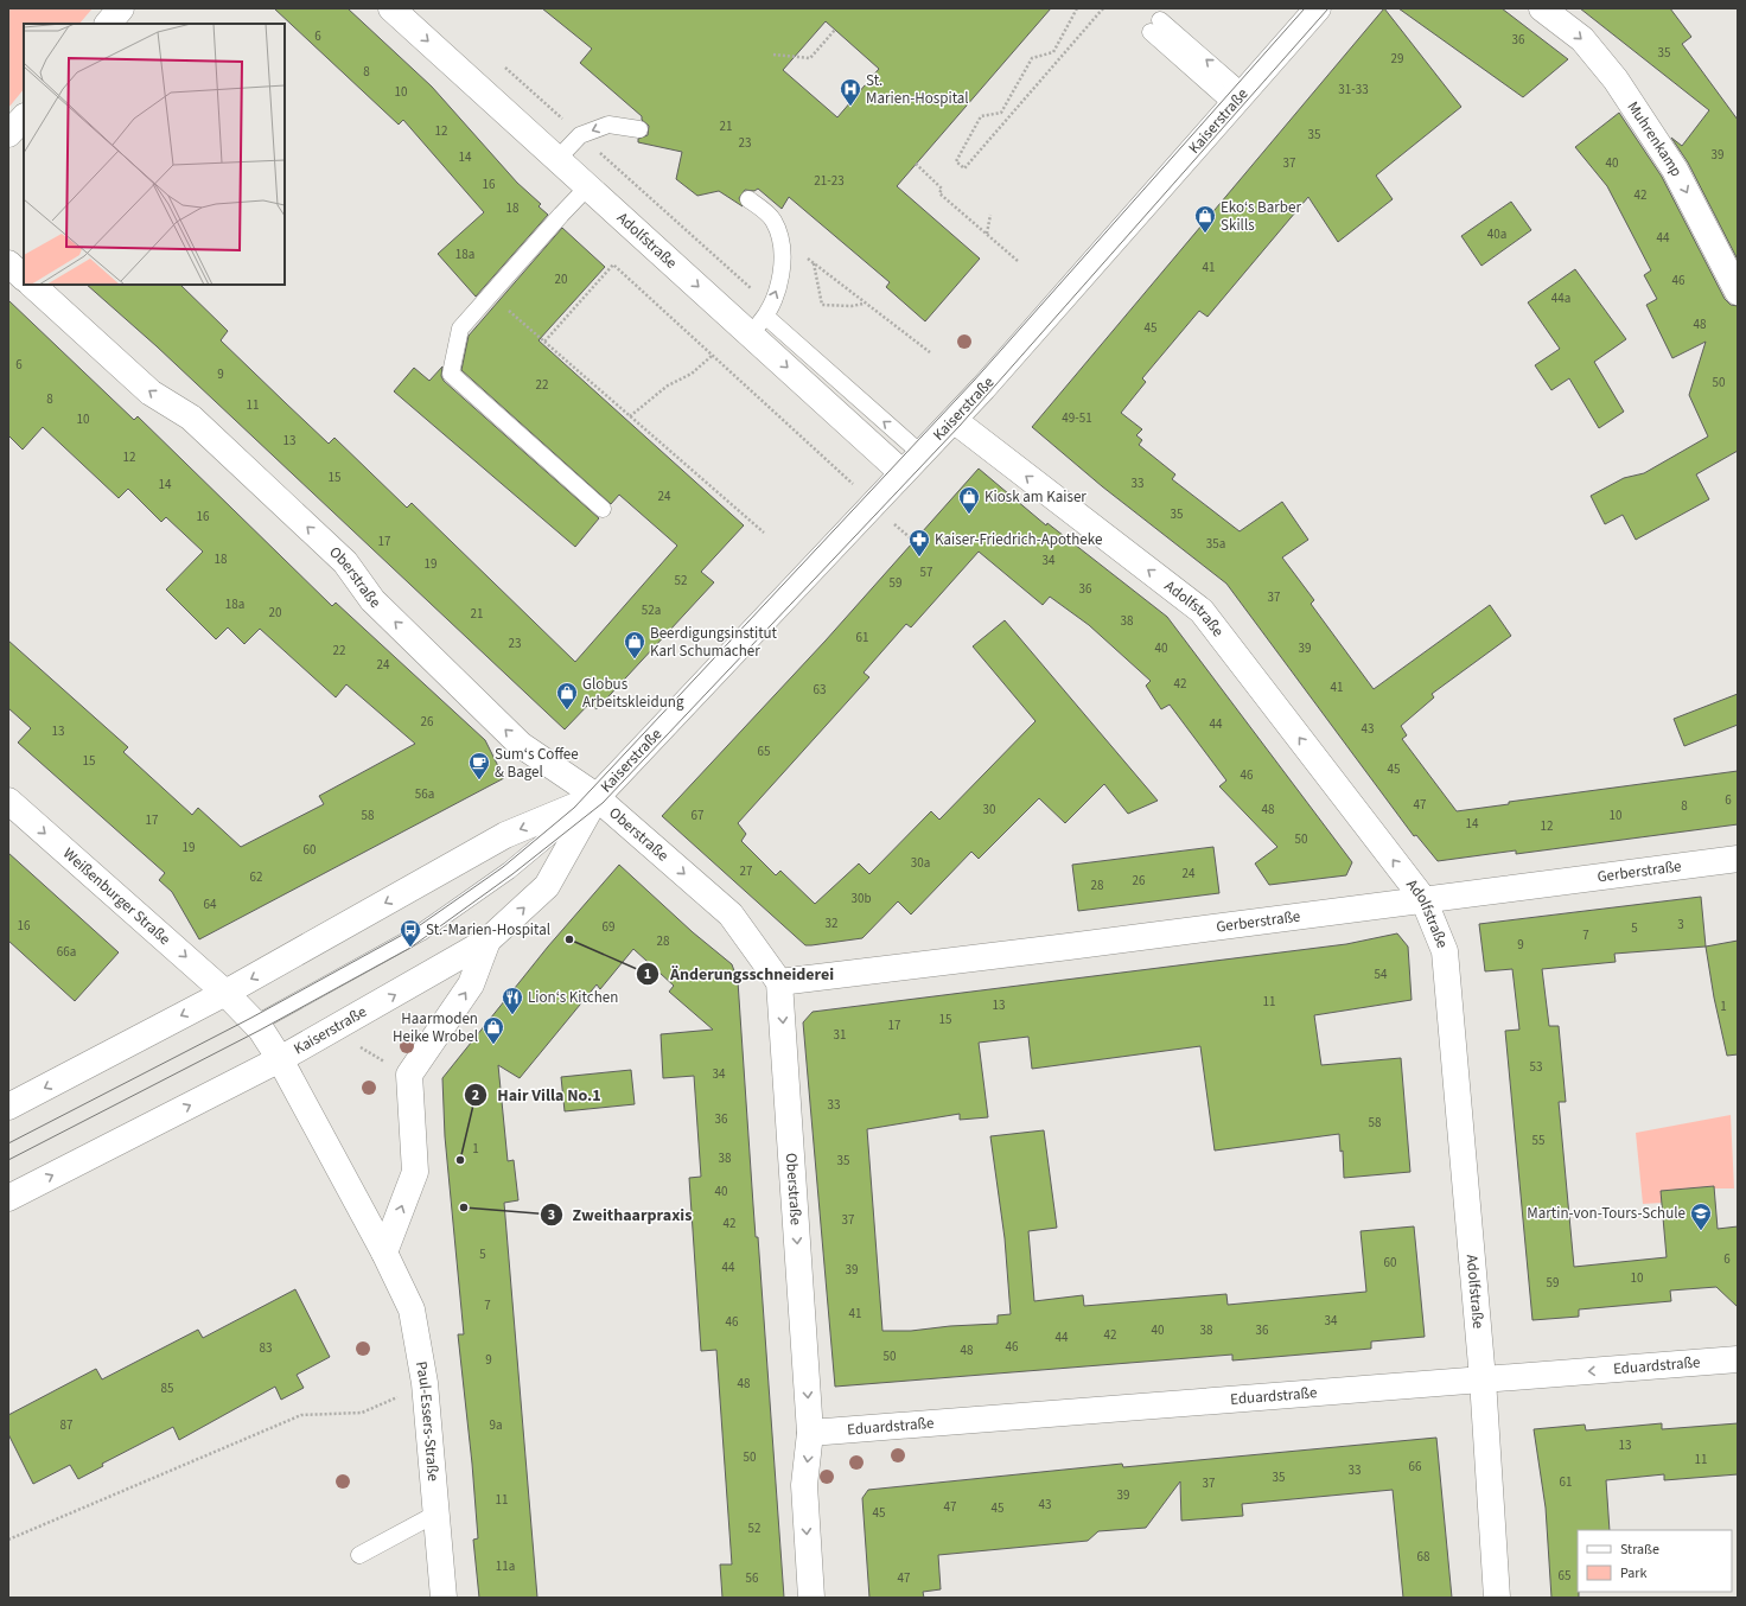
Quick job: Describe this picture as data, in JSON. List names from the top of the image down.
{
  "streets": {
    "street": [
      "Kaiserstraße",
      "Muhrenkamp",
      "Adolfstraße",
      "Oberstraße",
      "Gerberstraße",
      "Weißenburger Straße",
      "Eduardstraße",
      "Paul-Essers-Straße"
    ]
  },
  "crossings": [
    ["Kaiserstraße", "Adolfstraße"],
    ["Kaiserstraße", "Oberstraße"],
    ["Kaiserstraße", "Weißenburger Straße"],
    ["Kaiserstraße", "Paul-Essers-Straße"],
    ["Adolfstraße", "Gerberstraße"],
    ["Adolfstraße", "Eduardstraße"],
    ["Oberstraße", "Gerberstraße"],
    ["Oberstraße", "Eduardstraße"],
    ["Weißenburger Straße", "Paul-Essers-Straße"]
  ],
  "one_way": ["Muhrenkamp", "Weißenburger Straße"],
  "places": {
    "hospital": ["St. Marien-Hospital"],
    "shop": [
      "Eko‘s Barber Skills",
      "Kiosk am Kaiser",
      "Beerdigungsinstitut Karl Schumacher",
      "Globus Arbeitskleidung",
      "Haarmoden Heike Wrobel"
    ],
    "pharmacy": ["Kaiser-Friedrich-Apotheke"],
    "cafe": ["Sum‘s Coffee & Bagel"],
    "other": ["Änderungsschneiderei", "Hair Villa No.1", "Zweithaarpraxis"],
    "bus stop": ["St.-Marien-Hospital"],
    "restaurant": ["Lion‘s Kitchen"],
    "school or university": ["Martin-von-Tours-Schule"]
  },
  "house_numbers": [
    "6",
    "36",
    "35",
    "29",
    "8",
    "31-33",
    "10",
    "21",
    "12",
    "35",
    "23",
    "39",
    "14",
    "37",
    "40",
    "21-23",
    "16",
    "42",
    "18",
    "40a",
    "44",
    "18a",
    "41",
    "20",
    "46",
    "44a",
    "48",
    "45",
    "6",
    "9",
    "50",
    "22",
    "8",
    "11",
    "49-51",
    "10",
    "13",
    "12",
    "15",
    "33",
    "14",
    "24",
    "35",
    "16",
    "17",
    "35a",
    "18",
    "34",
    "19",
    "57",
    "52",
    "59",
    "36",
    "37",
    "18a",
    "52a",
    "20",
    "21",
    "38",
    "61",
    "23",
    "40",
    "39",
    "22",
    "24",
    "42",
    "41",
    "63",
    "26",
    "44",
    "43",
    "13",
    "65",
    "15",
    "45",
    "46",
    "56a",
    "6",
    "47",
    "8",
    "30",
    "48",
    "58",
    "67",
    "10",
    "17",
    "14",
    "12",
    "50",
    "19",
    "60",
    "30a",
    "27",
    "24",
    "62",
    "26",
    "28",
    "30b",
    "64",
    "32",
    "3",
    "16",
    "69",
    "5",
    "7",
    "28",
    "9",
    "66a",
    "54",
    "11",
    "13",
    "1",
    "15",
    "17",
    "31",
    "53",
    "34",
    "33",
    "36",
    "58",
    "55",
    "1",
    "38",
    "35",
    "40",
    "37",
    "42",
    "5",
    "6",
    "60",
    "44",
    "39",
    "10",
    "59",
    "7",
    "41",
    "34",
    "46",
    "40",
    "38",
    "36",
    "42",
    "44",
    "46",
    "83",
    "48",
    "50",
    "9",
    "48",
    "85",
    "87",
    "9a",
    "13",
    "50",
    "11",
    "66",
    "33",
    "35",
    "61",
    "37",
    "39",
    "11",
    "43",
    "47",
    "45",
    "45",
    "52",
    "68",
    "11a",
    "65",
    "56",
    "47"
  ],
  "legend": ["Straße", "Park"]
}
